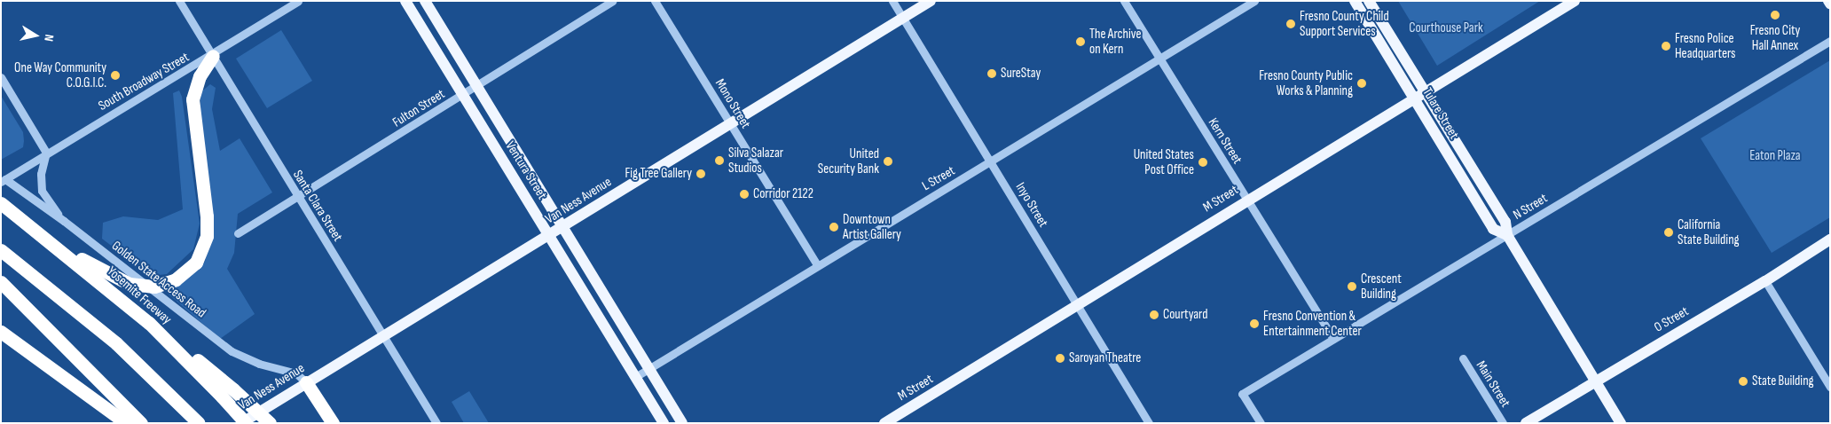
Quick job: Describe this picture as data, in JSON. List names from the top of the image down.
{
  "streets": {
    "highway": ["Yosemite Freeway"],
    "main road": [
      "Tulare Street",
      "Ventura Street",
      "M Street",
      "Van Ness Avenue",
      "O Street"
    ],
    "street": [
      "South Broadway Street",
      "Mono Street",
      "Fulton Street",
      "Kern Street",
      "L Street",
      "Inyo Street",
      "Santa Clara Street",
      "N Street",
      "Golden State Access Road",
      "Main Street"
    ]
  },
  "crossings": [
    ["South Broadway Street", "Santa Clara Street"],
    ["South Broadway Street", "Golden State Access Road"],
    ["Mono Street", "L Street"],
    ["Mono Street", "Van Ness Avenue"],
    ["Fulton Street", "Ventura Street"],
    ["Fulton Street", "Santa Clara Street"],
    ["Tulare Street", "M Street"],
    ["Tulare Street", "N Street"],
    ["Tulare Street", "O Street"],
    ["Kern Street", "L Street"],
    ["Kern Street", "M Street"],
    ["Kern Street", "N Street"],
    ["Ventura Street", "L Street"],
    ["Ventura Street", "Van Ness Avenue"],
    ["L Street", "Inyo Street"],
    ["M Street", "Inyo Street"],
    ["Van Ness Avenue", "Inyo Street"],
    ["Van Ness Avenue", "Santa Clara Street"],
    ["Van Ness Avenue", "Golden State Access Road"]
  ],
  "parks": ["Courthouse Park", "Eaton Plaza"],
  "places": [
    "Fresno City Hall Annex",
    "Fresno County Child Support Services",
    "The Archive on Kern",
    "Fresno Police Headquarters",
    "SureStay",
    "One Way Community C.O.G.I.C.",
    "Fresno County Public Works & Planning",
    "Silva Salazar Studios",
    "United Security Bank",
    "United States Post Office",
    "Fig Tree Gallery",
    "Corridor 2122",
    "Downtown Artist Gallery",
    "California State Building",
    "Crescent Building",
    "Courtyard",
    "Fresno Convention & Entertainment Center",
    "Saroyan Theatre",
    "State Building"
  ],
  "north": "right"
}
